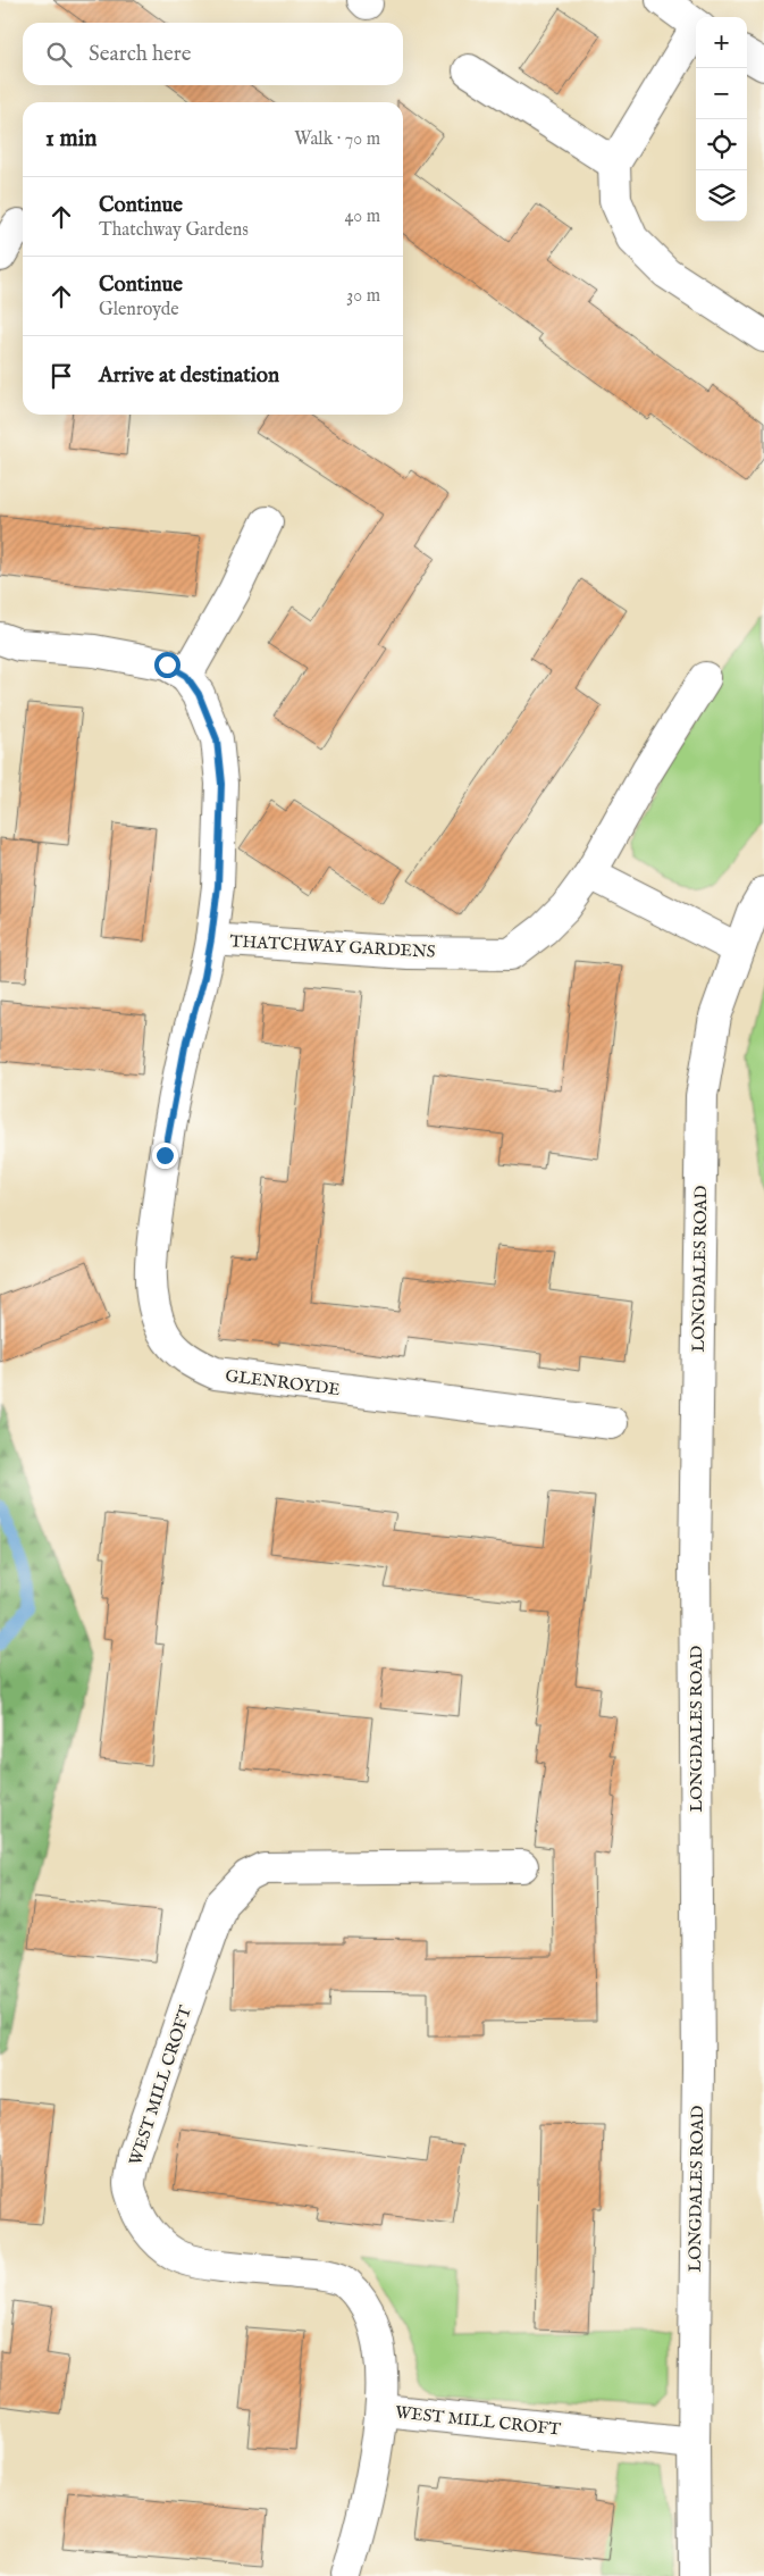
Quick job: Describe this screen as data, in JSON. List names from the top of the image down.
{
  "streets": {
    "street": [
      "THATCHWAY GARDENS",
      "LONGDALES ROAD",
      "GLENROYDE",
      "WEST MILL CROFT"
    ]
  },
  "crossings": [
    ["THATCHWAY GARDENS", "GLENROYDE"],
    ["LONGDALES ROAD", "WEST MILL CROFT"]
  ],
  "page": {
    "map_buttons": ["+", "−"],
    "search": "Search here",
    "heading": ["1 min", "Walk · 70 m"],
    "list": [
      ["Continue", "Thatchway Gardens", "40 m"],
      ["Continue", "Glenroyde", "30 m"],
      "Arrive at destination"
    ]
  }
}
